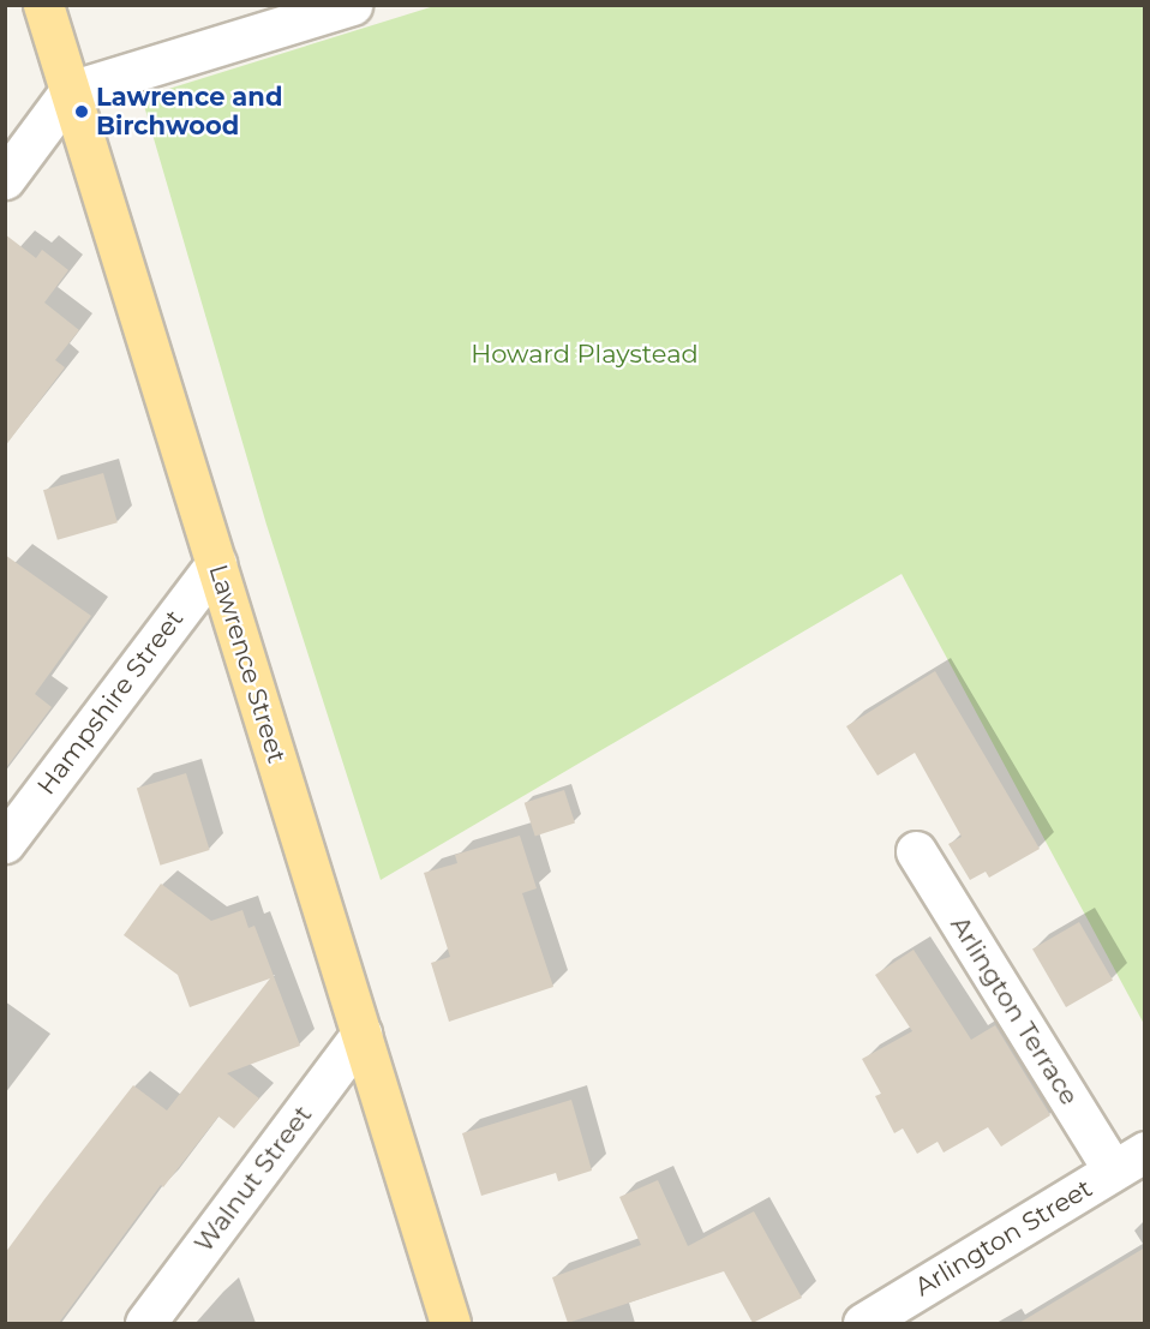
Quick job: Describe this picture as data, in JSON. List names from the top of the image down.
{
  "streets": {
    "main road": ["Lawrence Street"],
    "street": [
      "Hampshire Street",
      "Arlington Terrace",
      "Walnut Street",
      "Arlington Street"
    ]
  },
  "crossings": [
    ["Lawrence Street", "Hampshire Street"],
    ["Lawrence Street", "Walnut Street"],
    ["Arlington Terrace", "Arlington Street"]
  ],
  "parks": ["Howard Playstead"],
  "places": ["Lawrence and Birchwood"]
}
